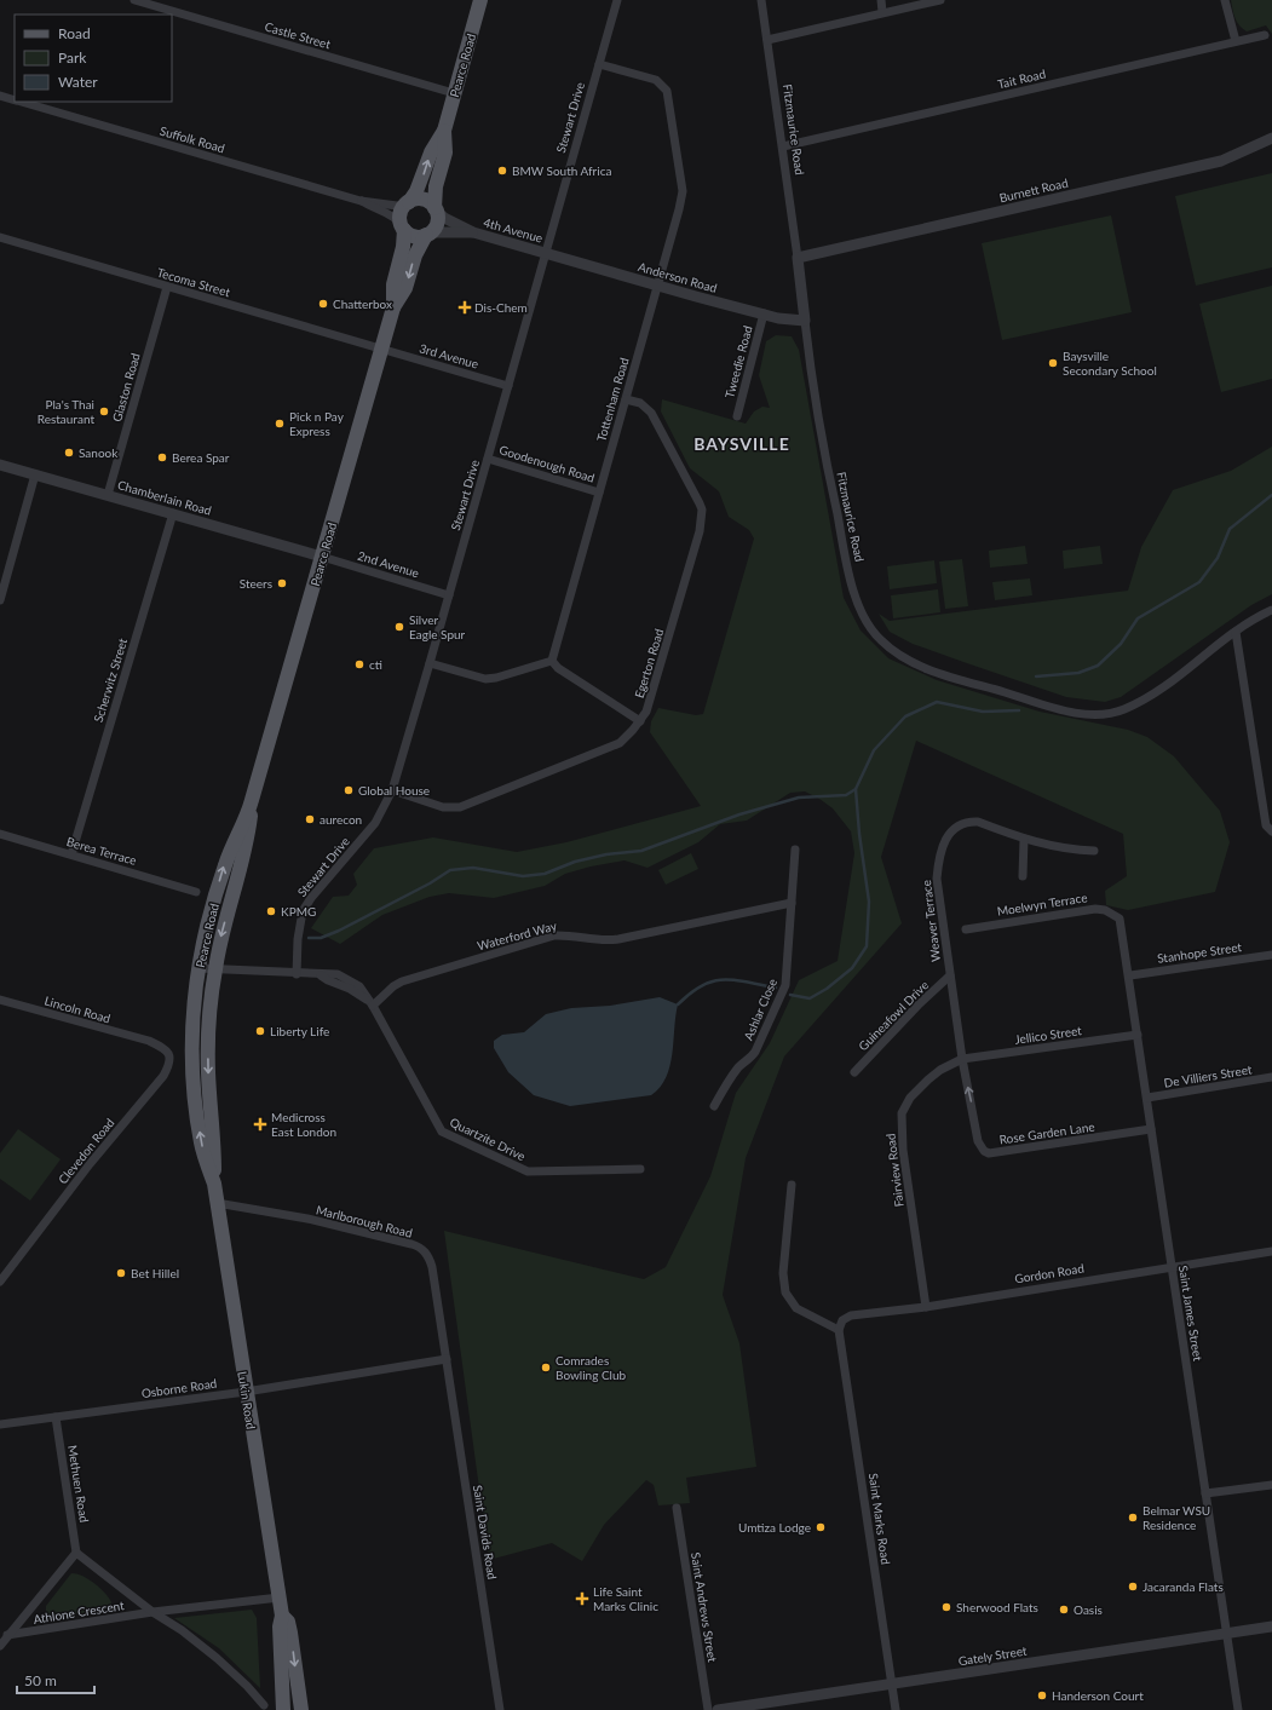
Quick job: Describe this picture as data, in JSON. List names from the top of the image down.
{
  "streets": {
    "main road": ["Pearce Road", "Lukin Road"],
    "street": [
      "Castle Street",
      "Tait Road",
      "Stewart Drive",
      "Fitzmaurice Road",
      "Suffolk Road",
      "Burnett Road",
      "4th Avenue",
      "Anderson Road",
      "Tecoma Street",
      "3rd Avenue",
      "Tweedie Road",
      "Glaston Road",
      "Tottenham Road",
      "Goodenough Road",
      "Chamberlain Road",
      "2nd Avenue",
      "Egerton Road",
      "Scherwitz Street",
      "Berea Terrace",
      "Moelwyn Terrace",
      "Weaver Terrace",
      "Waterford Way",
      "Stanhope Street",
      "Lincoln Road",
      "Ashlar Close",
      "Guineafowl Drive",
      "Jellico Street",
      "De Villiers Street",
      "Rose Garden Lane",
      "Quartzite Drive",
      "Clevedon Road",
      "Fairview Road",
      "Marlborough Road",
      "Gordon Road",
      "Saint James Street",
      "Osborne Road",
      "Methuen Road",
      "Saint Marks Road",
      "Saint Davids Road",
      "Saint Andrews Street",
      "Athlone Crescent",
      "Gately Street"
    ]
  },
  "crossings": [
    ["Castle Street", "Pearce Road"],
    ["Pearce Road", "Suffolk Road"],
    ["Pearce Road", "4th Avenue"],
    ["Pearce Road", "Tecoma Street"],
    ["Pearce Road", "3rd Avenue"],
    ["Pearce Road", "Chamberlain Road"],
    ["Pearce Road", "2nd Avenue"],
    ["Pearce Road", "Quartzite Drive"],
    ["Pearce Road", "Lukin Road"],
    ["Tait Road", "Fitzmaurice Road"],
    ["Stewart Drive", "4th Avenue"],
    ["Stewart Drive", "Anderson Road"],
    ["Stewart Drive", "3rd Avenue"],
    ["Stewart Drive", "Tottenham Road"],
    ["Stewart Drive", "Goodenough Road"],
    ["Stewart Drive", "2nd Avenue"],
    ["Stewart Drive", "Egerton Road"],
    ["Stewart Drive", "Quartzite Drive"],
    ["Fitzmaurice Road", "Burnett Road"],
    ["Fitzmaurice Road", "Anderson Road"],
    ["Suffolk Road", "4th Avenue"],
    ["4th Avenue", "Anderson Road"],
    ["Anderson Road", "Tweedie Road"],
    ["Anderson Road", "Tottenham Road"],
    ["Tecoma Street", "3rd Avenue"],
    ["Tecoma Street", "Glaston Road"],
    ["Glaston Road", "Chamberlain Road"],
    ["Tottenham Road", "Goodenough Road"],
    ["Tottenham Road", "Egerton Road"],
    ["Chamberlain Road", "2nd Avenue"],
    ["Chamberlain Road", "Scherwitz Street"],
    ["Scherwitz Street", "Berea Terrace"],
    ["Moelwyn Terrace", "Saint James Street"],
    ["Weaver Terrace", "Guineafowl Drive"],
    ["Weaver Terrace", "Jellico Street"],
    ["Weaver Terrace", "Rose Garden Lane"],
    ["Weaver Terrace", "Fairview Road"],
    ["Waterford Way", "Ashlar Close"],
    ["Waterford Way", "Quartzite Drive"],
    ["Stanhope Street", "Saint James Street"],
    ["Lincoln Road", "Clevedon Road"],
    ["Jellico Street", "Rose Garden Lane"],
    ["Jellico Street", "Fairview Road"],
    ["Jellico Street", "Saint James Street"],
    ["De Villiers Street", "Saint James Street"],
    ["Rose Garden Lane", "Fairview Road"],
    ["Rose Garden Lane", "Saint James Street"],
    ["Fairview Road", "Gordon Road"],
    ["Marlborough Road", "Osborne Road"],
    ["Marlborough Road", "Lukin Road"],
    ["Marlborough Road", "Saint Davids Road"],
    ["Gordon Road", "Saint James Street"],
    ["Gordon Road", "Saint Marks Road"],
    ["Saint James Street", "Gately Street"],
    ["Osborne Road", "Lukin Road"],
    ["Osborne Road", "Methuen Road"],
    ["Osborne Road", "Saint Davids Road"],
    ["Lukin Road", "Athlone Crescent"],
    ["Saint Marks Road", "Gately Street"]
  ],
  "districts": ["BAYSVILLE"],
  "places": {
    "other": [
      "BMW South Africa",
      "Chatterbox",
      "Baysville Secondary School",
      "Pla's Thai Restaurant",
      "Pick n Pay Express",
      "Sanook",
      "Berea Spar",
      "Steers",
      "Silver Eagle Spur",
      "cti",
      "Global House",
      "aurecon",
      "KPMG",
      "Liberty Life",
      "Bet Hillel",
      "Comrades Bowling Club",
      "Belmar WSU Residence",
      "Umtiza Lodge",
      "Jacaranda Flats",
      "Sherwood Flats",
      "Oasis",
      "Handerson Court"
    ],
    "health": ["Dis-Chem", "Medicross East London", "Life Saint Marks Clinic"]
  },
  "legend": ["Road", "Park", "Water"],
  "scale_bar": "50 m"
}
